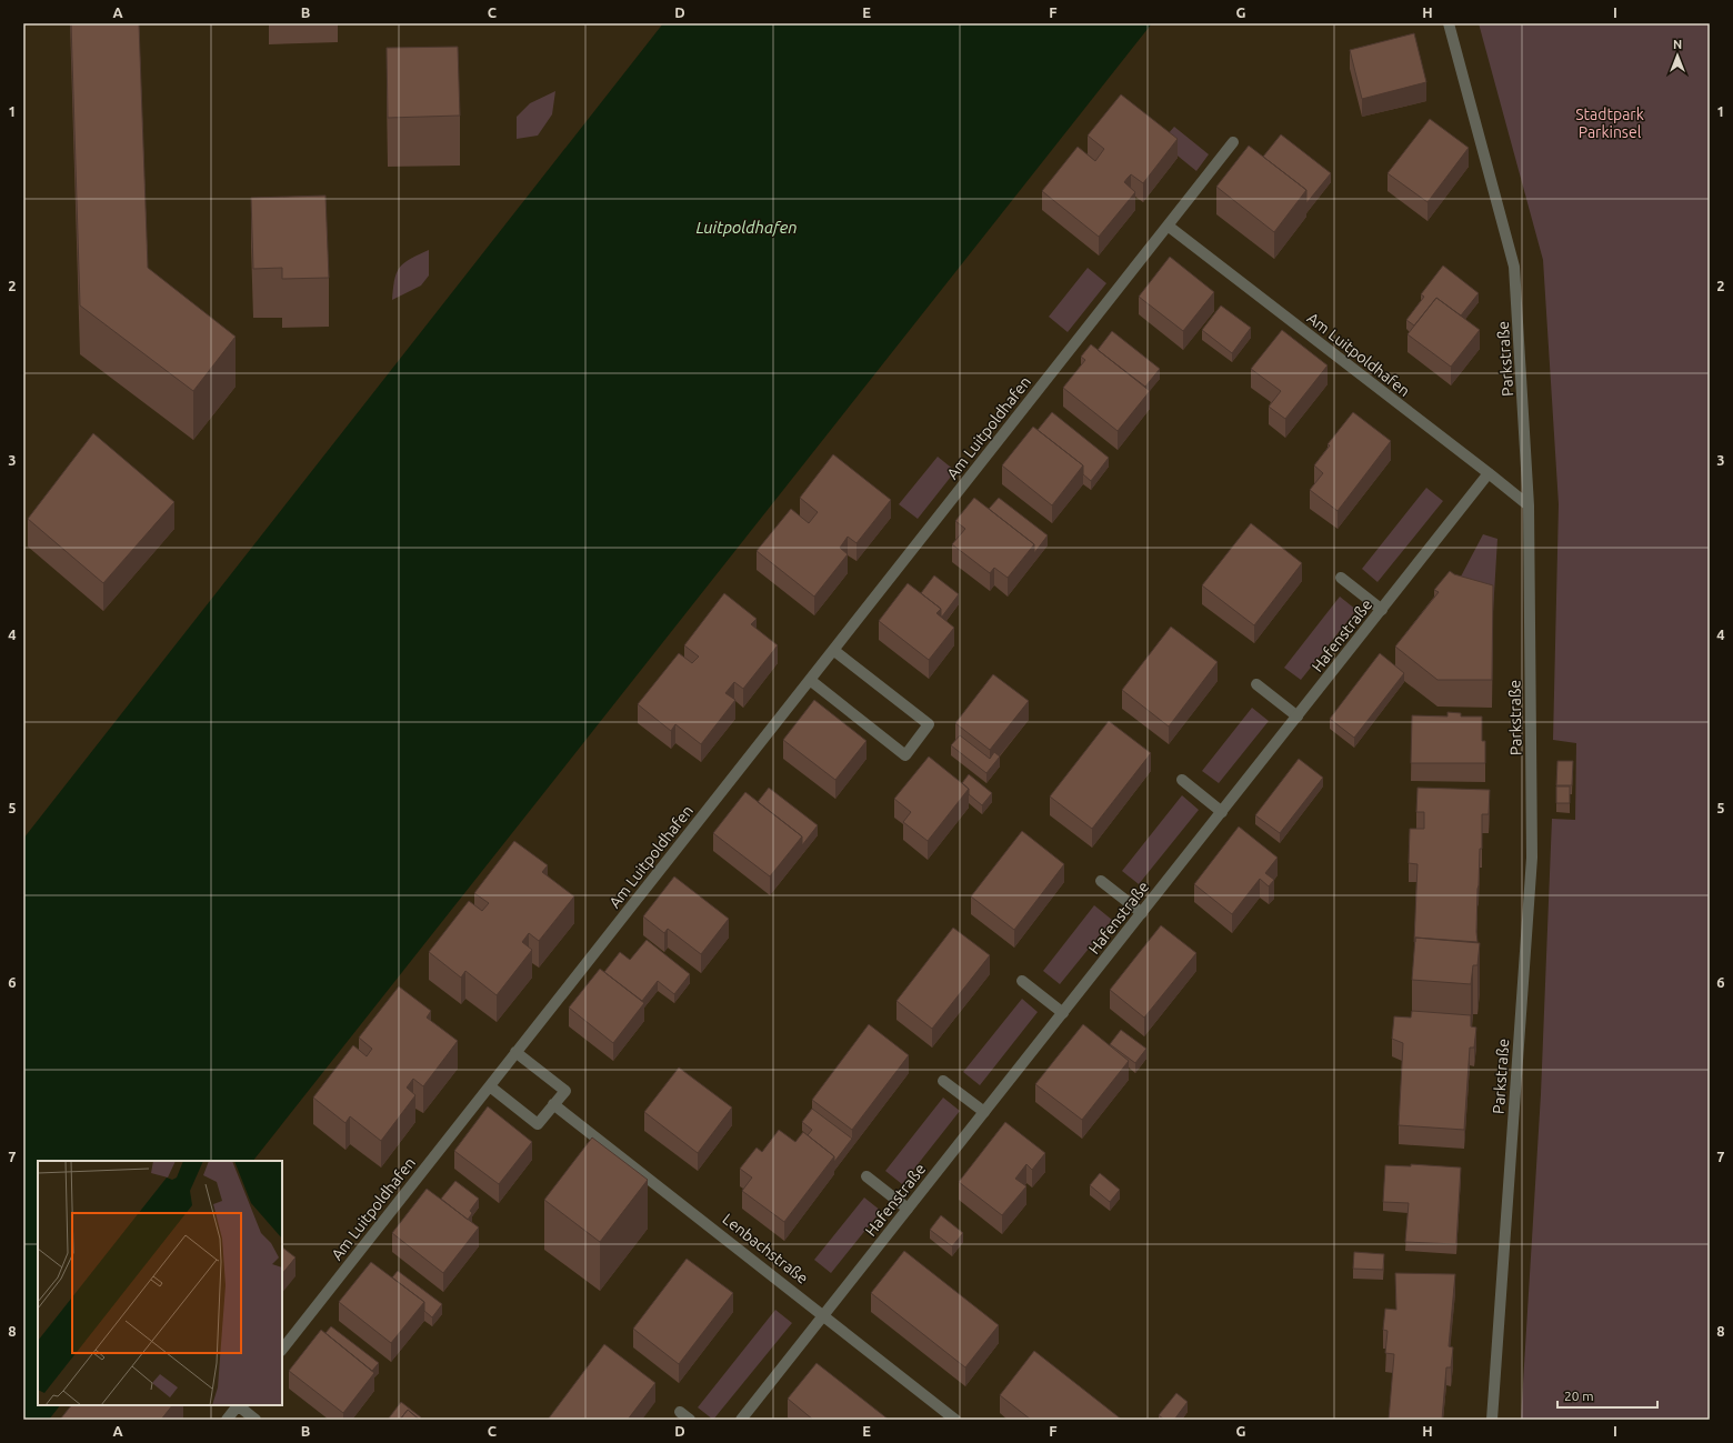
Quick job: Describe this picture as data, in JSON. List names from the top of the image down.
{
  "streets": {
    "street": [
      "Am Luitpoldhafen",
      "Parkstraße",
      "Hafenstraße",
      "Lenbachstraße"
    ]
  },
  "crossings": [
    ["Am Luitpoldhafen", "Hafenstraße"],
    ["Hafenstraße", "Lenbachstraße"]
  ],
  "water": ["Luitpoldhafen"],
  "parks": ["Stadtpark Parkinsel"],
  "scale_bar": "20 m",
  "north": "top",
  "grid": {
    "columns": [
      "A",
      "B",
      "C",
      "D",
      "E",
      "F",
      "G",
      "H",
      "I"
    ],
    "rows": [
      "1",
      "2",
      "3",
      "4",
      "5",
      "6",
      "7",
      "8"
    ]
  }
}
